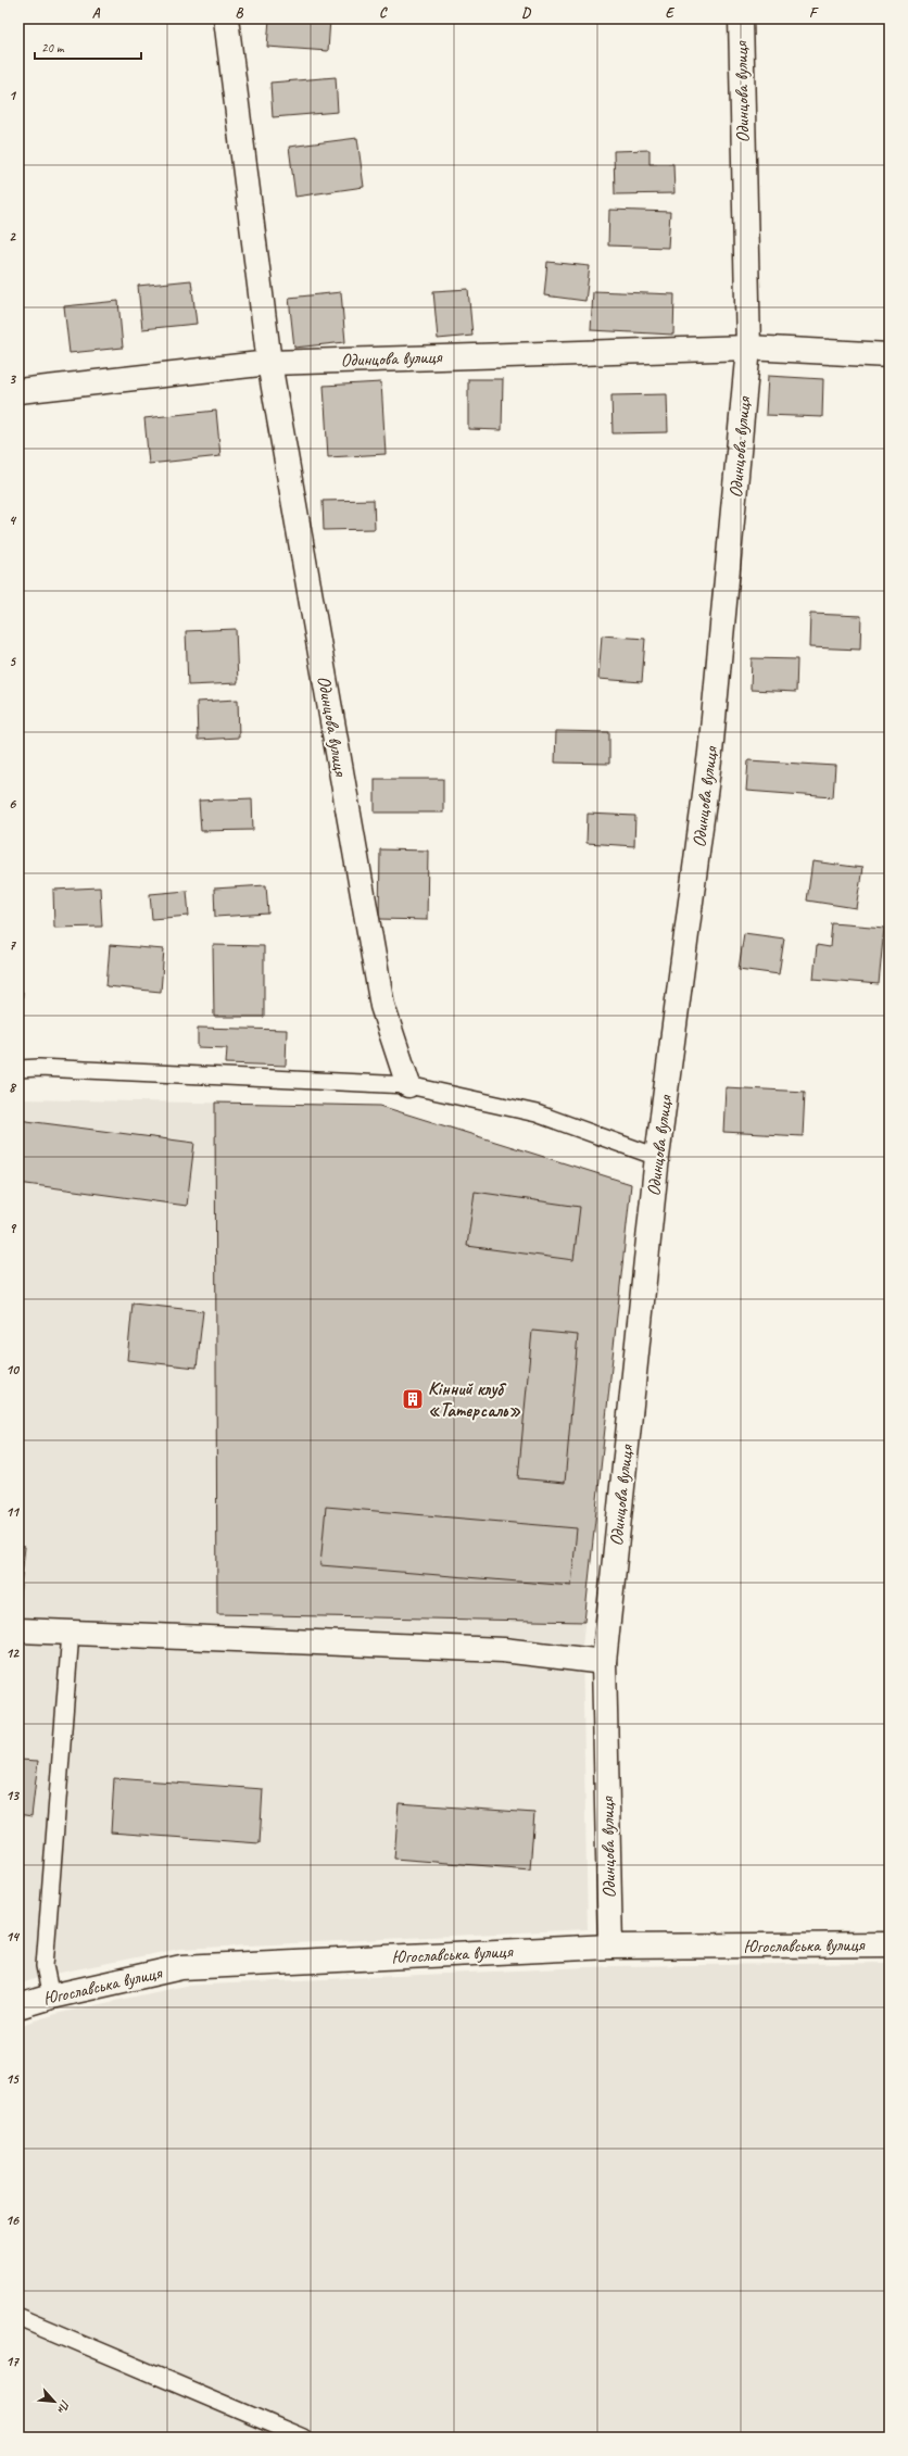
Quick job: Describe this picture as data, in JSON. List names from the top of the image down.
{
  "streets": {
    "street": ["Одинцова вулиця", "Югославська вулиця"]
  },
  "crossings": [
    ["Одинцова вулиця", "Югославська вулиця"]
  ],
  "places": {
    "building": ["Кінний клуб «Татерсаль»"]
  },
  "scale_bar": "20 m",
  "north": "bottom right",
  "grid": {
    "columns": [
      "A",
      "B",
      "C",
      "D",
      "E",
      "F"
    ],
    "rows": [
      "1",
      "2",
      "3",
      "4",
      "5",
      "6",
      "7",
      "8",
      "9",
      "10",
      "11",
      "12",
      "13",
      "14",
      "15",
      "16",
      "17"
    ]
  }
}
